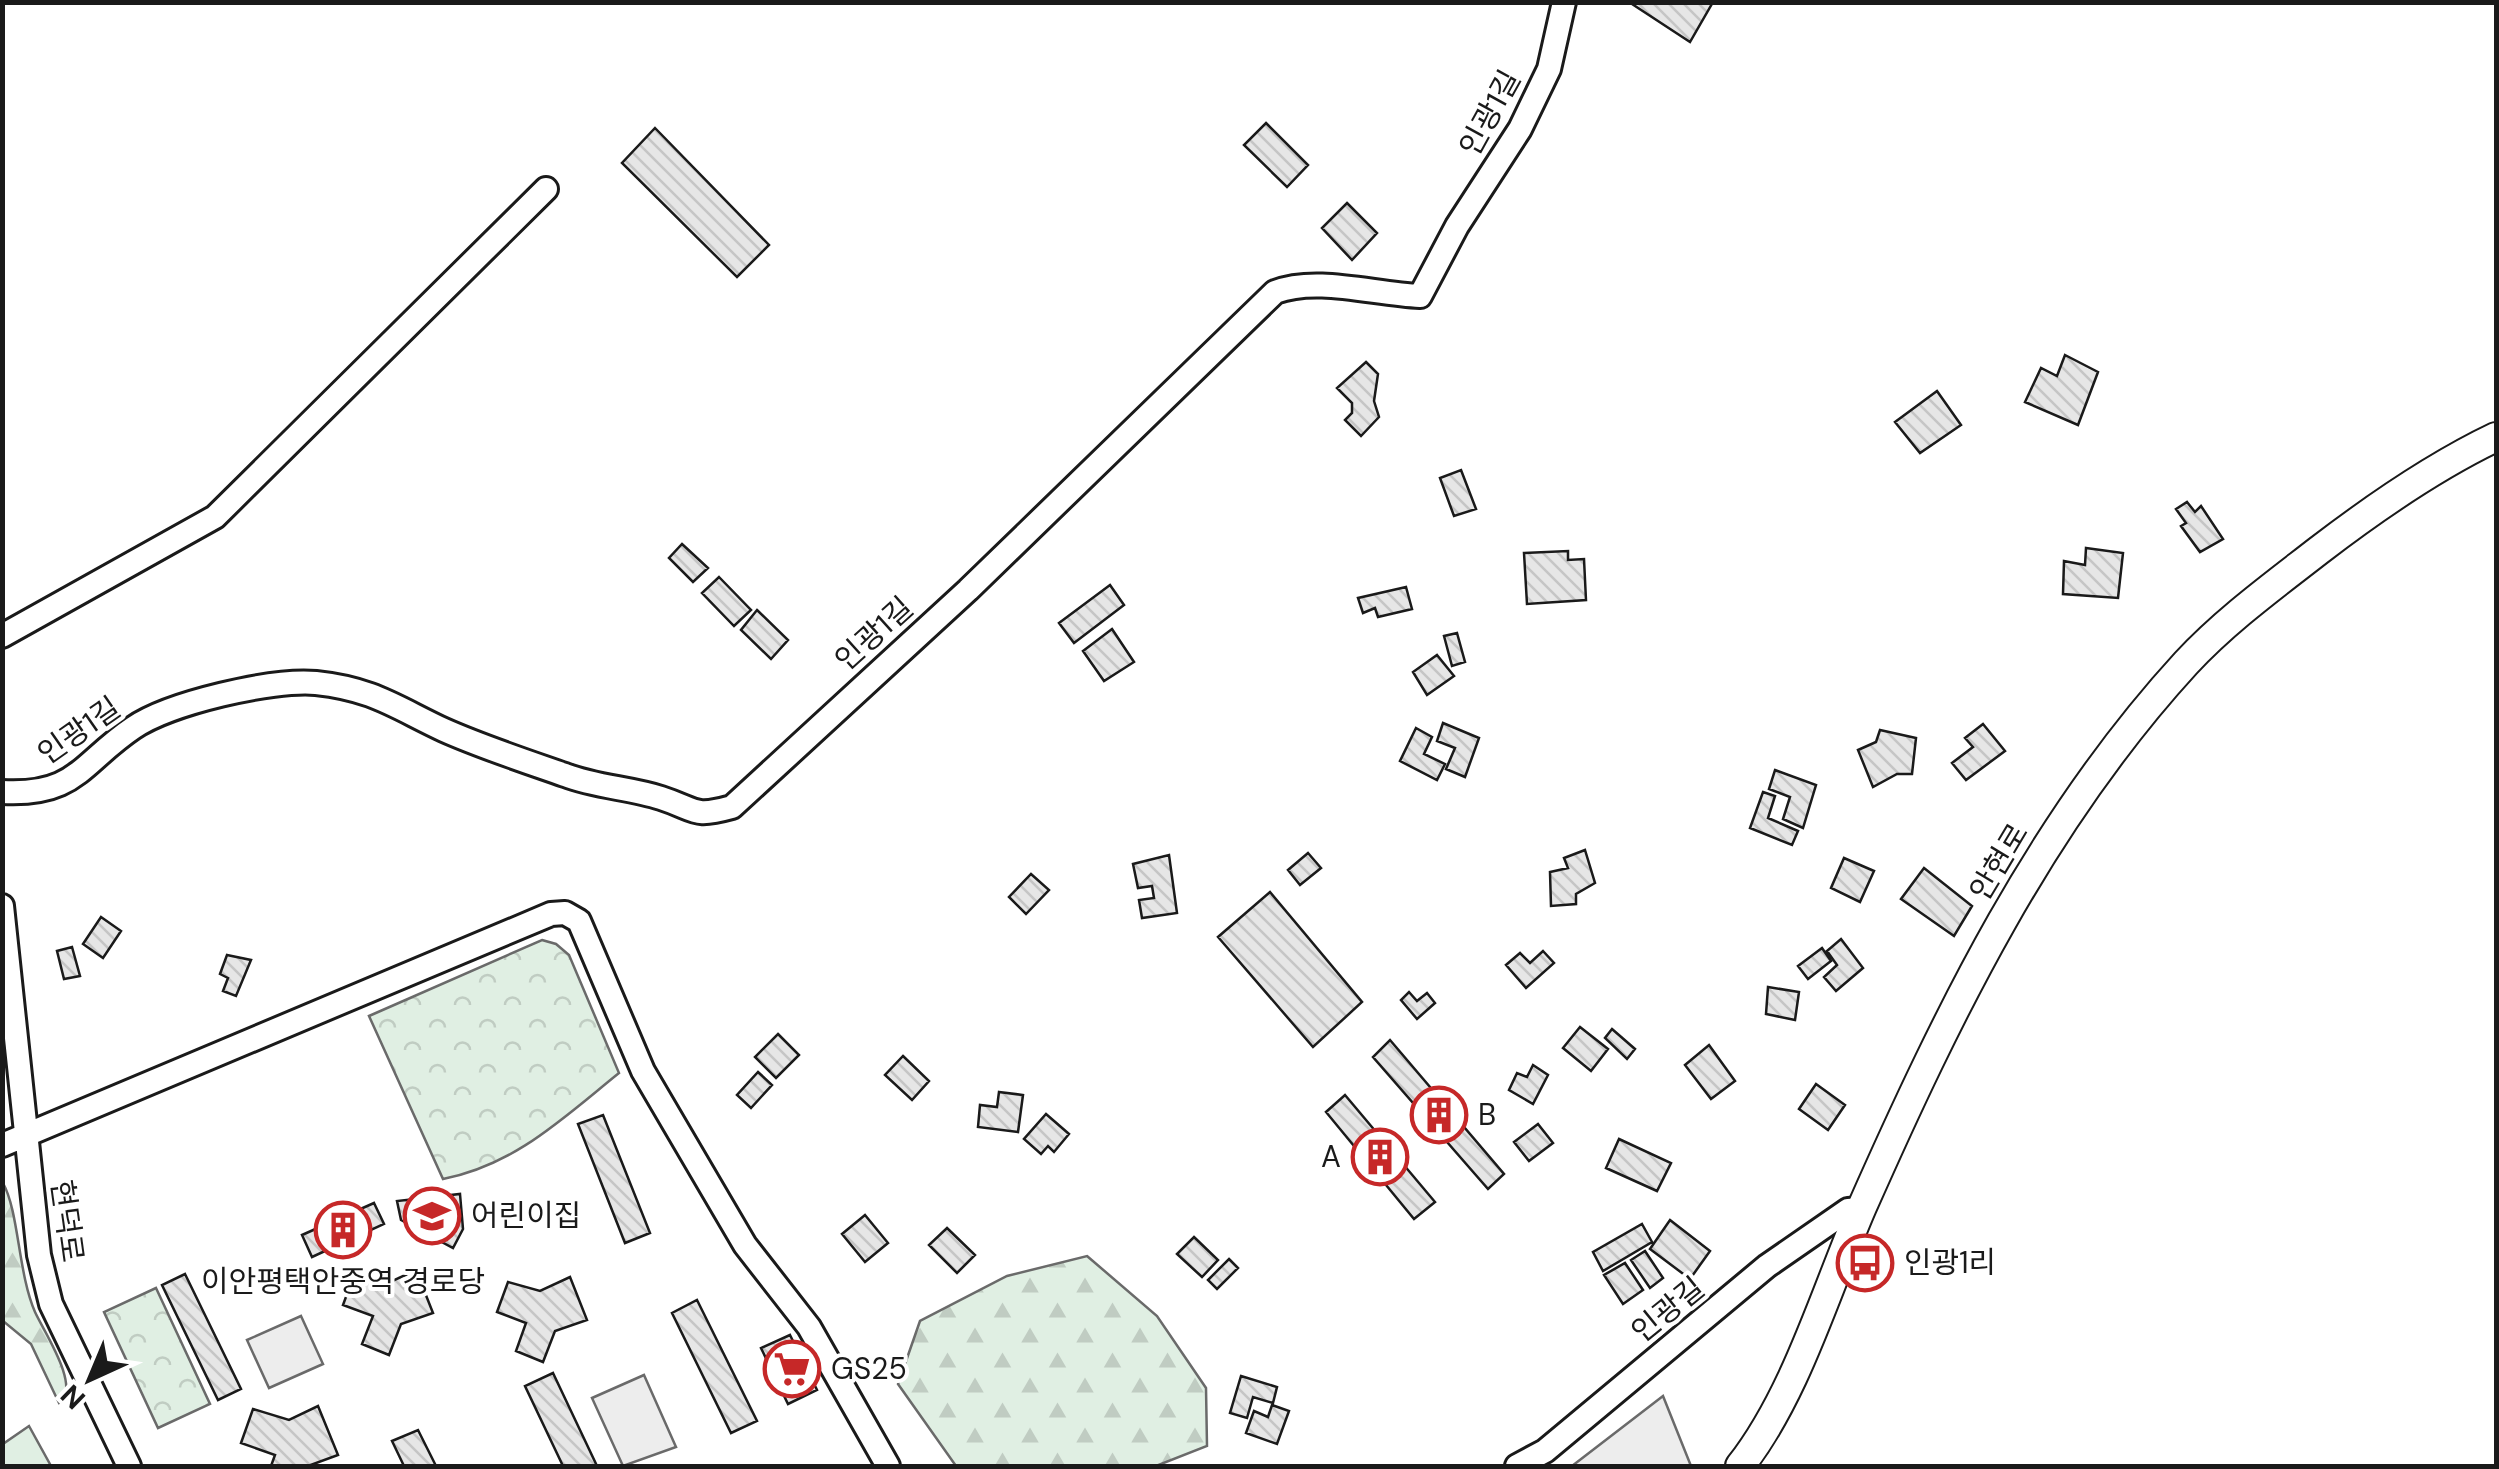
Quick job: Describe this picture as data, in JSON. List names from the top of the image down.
{
  "streets": {
    "main road": ["안현로"],
    "street": ["인광1길", "현덕로", "인광길"]
  },
  "crossings": [
    ["안현로", "인광길"]
  ],
  "places": {
    "building": ["B", "A", "이안평택안중역 경로당"],
    "school or university": ["어린이집"],
    "bus stop": ["인광1리"],
    "supermarket": ["GS25"]
  },
  "north": "bottom left"
}
